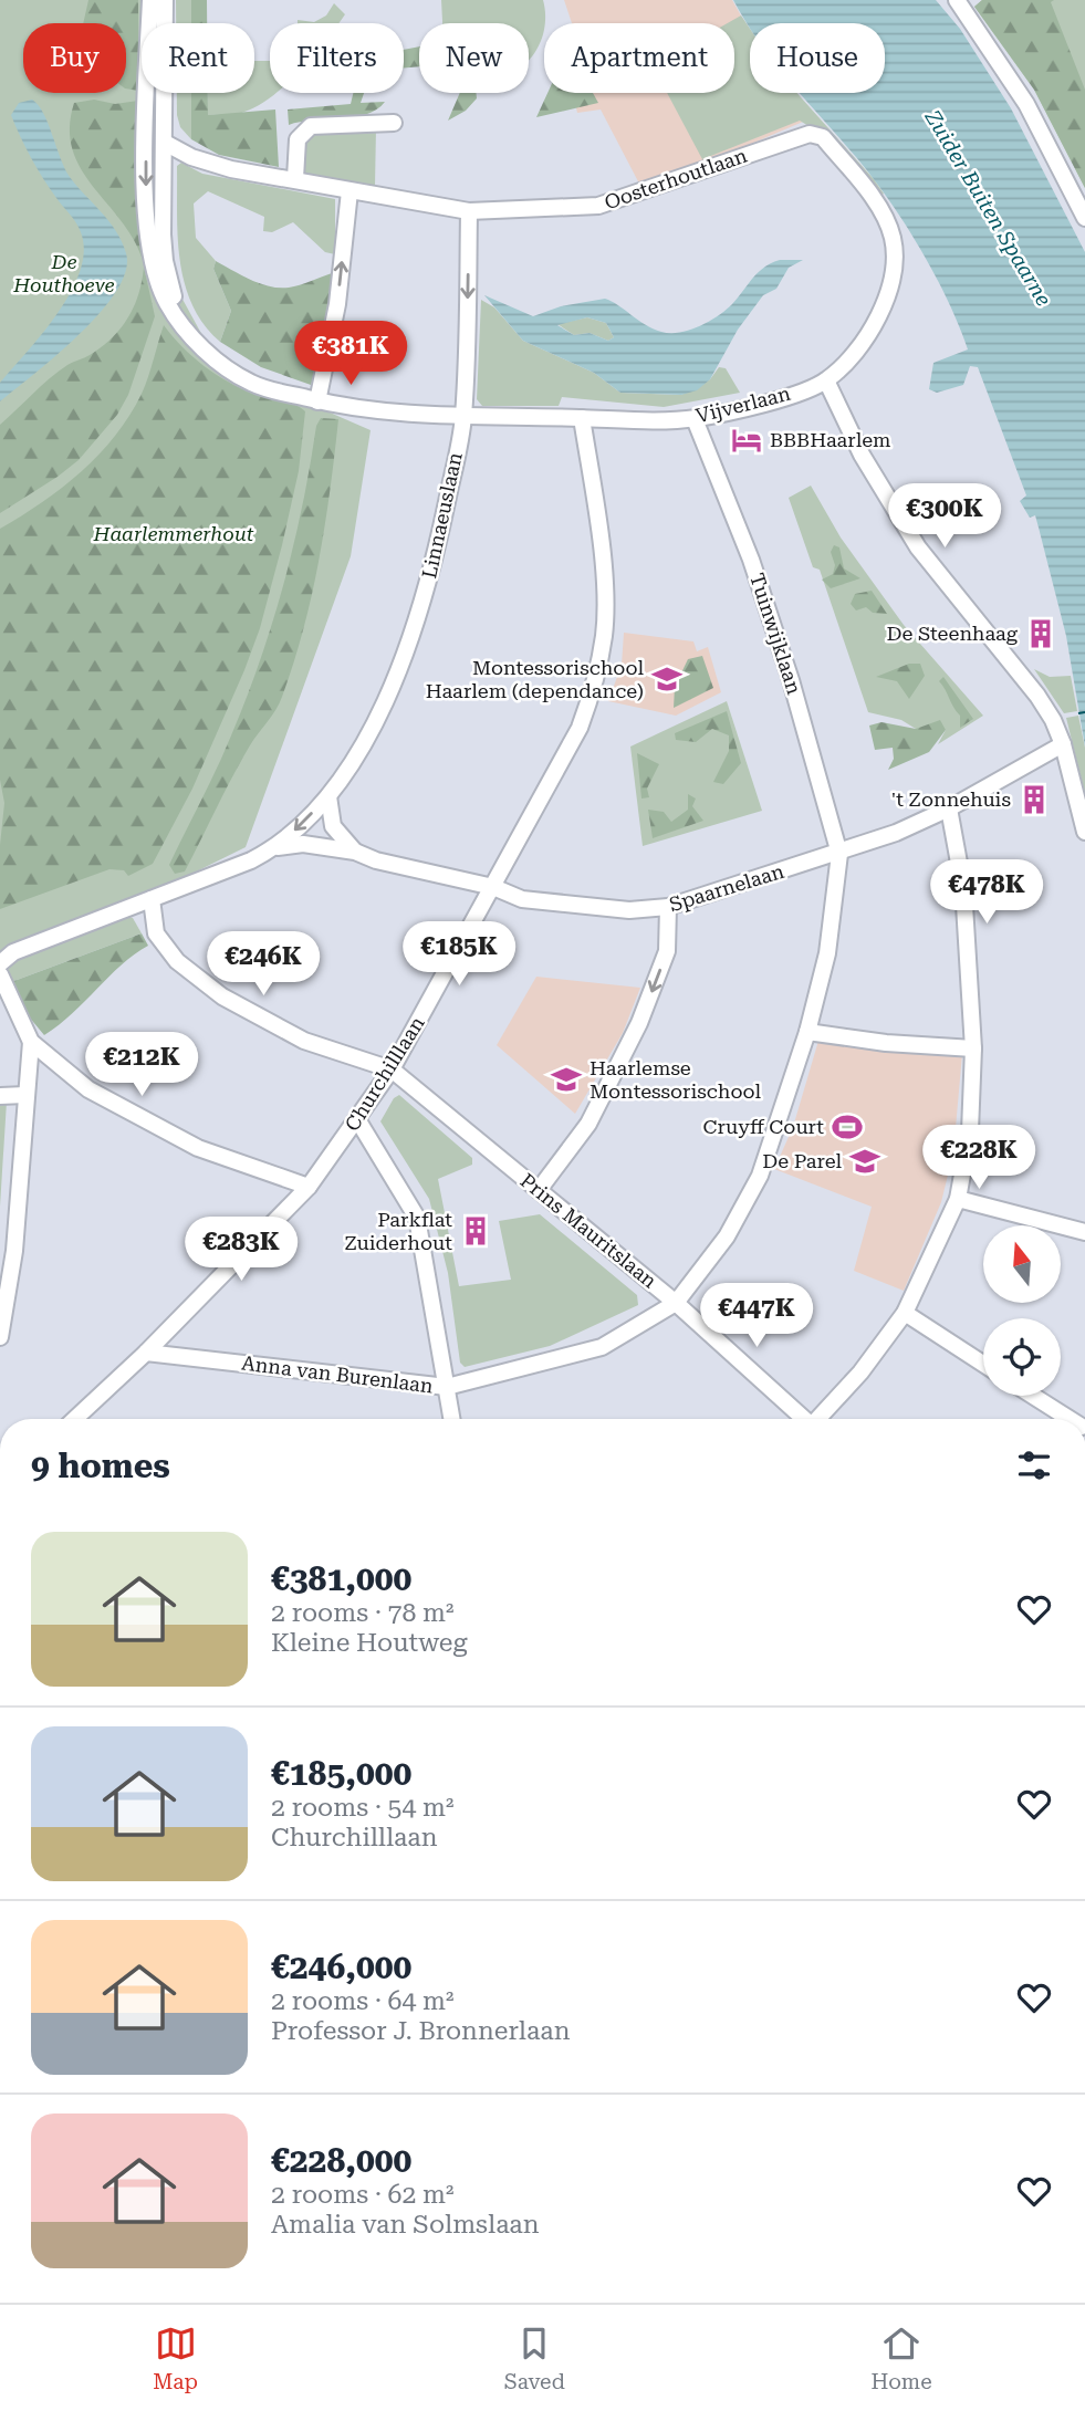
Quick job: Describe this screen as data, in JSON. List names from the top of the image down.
{
  "streets": {
    "street": [
      "Oosterhoutlaan",
      "Vijverlaan",
      "Linnaeuslaan",
      "Tuinwijklaan",
      "Spaarnelaan",
      "Churchilllaan",
      "Prins Mauritslaan",
      "Anna van Burenlaan"
    ]
  },
  "crossings": [
    ["Oosterhoutlaan", "Vijverlaan"],
    ["Oosterhoutlaan", "Linnaeuslaan"],
    ["Vijverlaan", "Linnaeuslaan"],
    ["Vijverlaan", "Tuinwijklaan"],
    ["Vijverlaan", "Churchilllaan"],
    ["Linnaeuslaan", "Spaarnelaan"],
    ["Tuinwijklaan", "Spaarnelaan"],
    ["Tuinwijklaan", "Anna van Burenlaan"],
    ["Spaarnelaan", "Churchilllaan"],
    ["Spaarnelaan", "Anna van Burenlaan"],
    ["Churchilllaan", "Prins Mauritslaan"],
    ["Churchilllaan", "Anna van Burenlaan"],
    ["Prins Mauritslaan", "Anna van Burenlaan"]
  ],
  "water": ["Zuider Buiten Spaarne"],
  "parks": ["De Houthoeve", "Haarlemmerhout"],
  "places": {
    "hotel": ["BBBHaarlem"],
    "building": ["De Steenhaag", "'t Zonnehuis", "Parkflat Zuiderhout"],
    "school or university": ["Montessorischool Haarlem (dependance)", "Haarlemse Montessorischool", "De Parel"],
    "sports": ["Cruyff Court"]
  },
  "north": "top",
  "page": {
    "chip": [
      "Buy",
      "Rent",
      "Filters",
      "New",
      "Apartment",
      "House"
    ],
    "price": [
      "€381K",
      "€300K",
      "€478K",
      "€185K",
      "€246K",
      "€212K",
      "€228K",
      "€283K",
      "€447K"
    ],
    "heading": "9 homes",
    "list": [
      {
        "name": "€381,000",
        "note": "2 rooms · 78 m² · Kleine Houtweg"
      },
      {
        "name": "€185,000",
        "note": "2 rooms · 54 m² · Churchilllaan"
      },
      {
        "name": "€246,000",
        "note": "2 rooms · 64 m² · Professor J. Bronnerlaan"
      },
      {
        "name": "€228,000",
        "note": "2 rooms · 62 m² · Amalia van Solmslaan"
      }
    ],
    "tabs": ["Map", "Saved", "Home"]
  }
}
